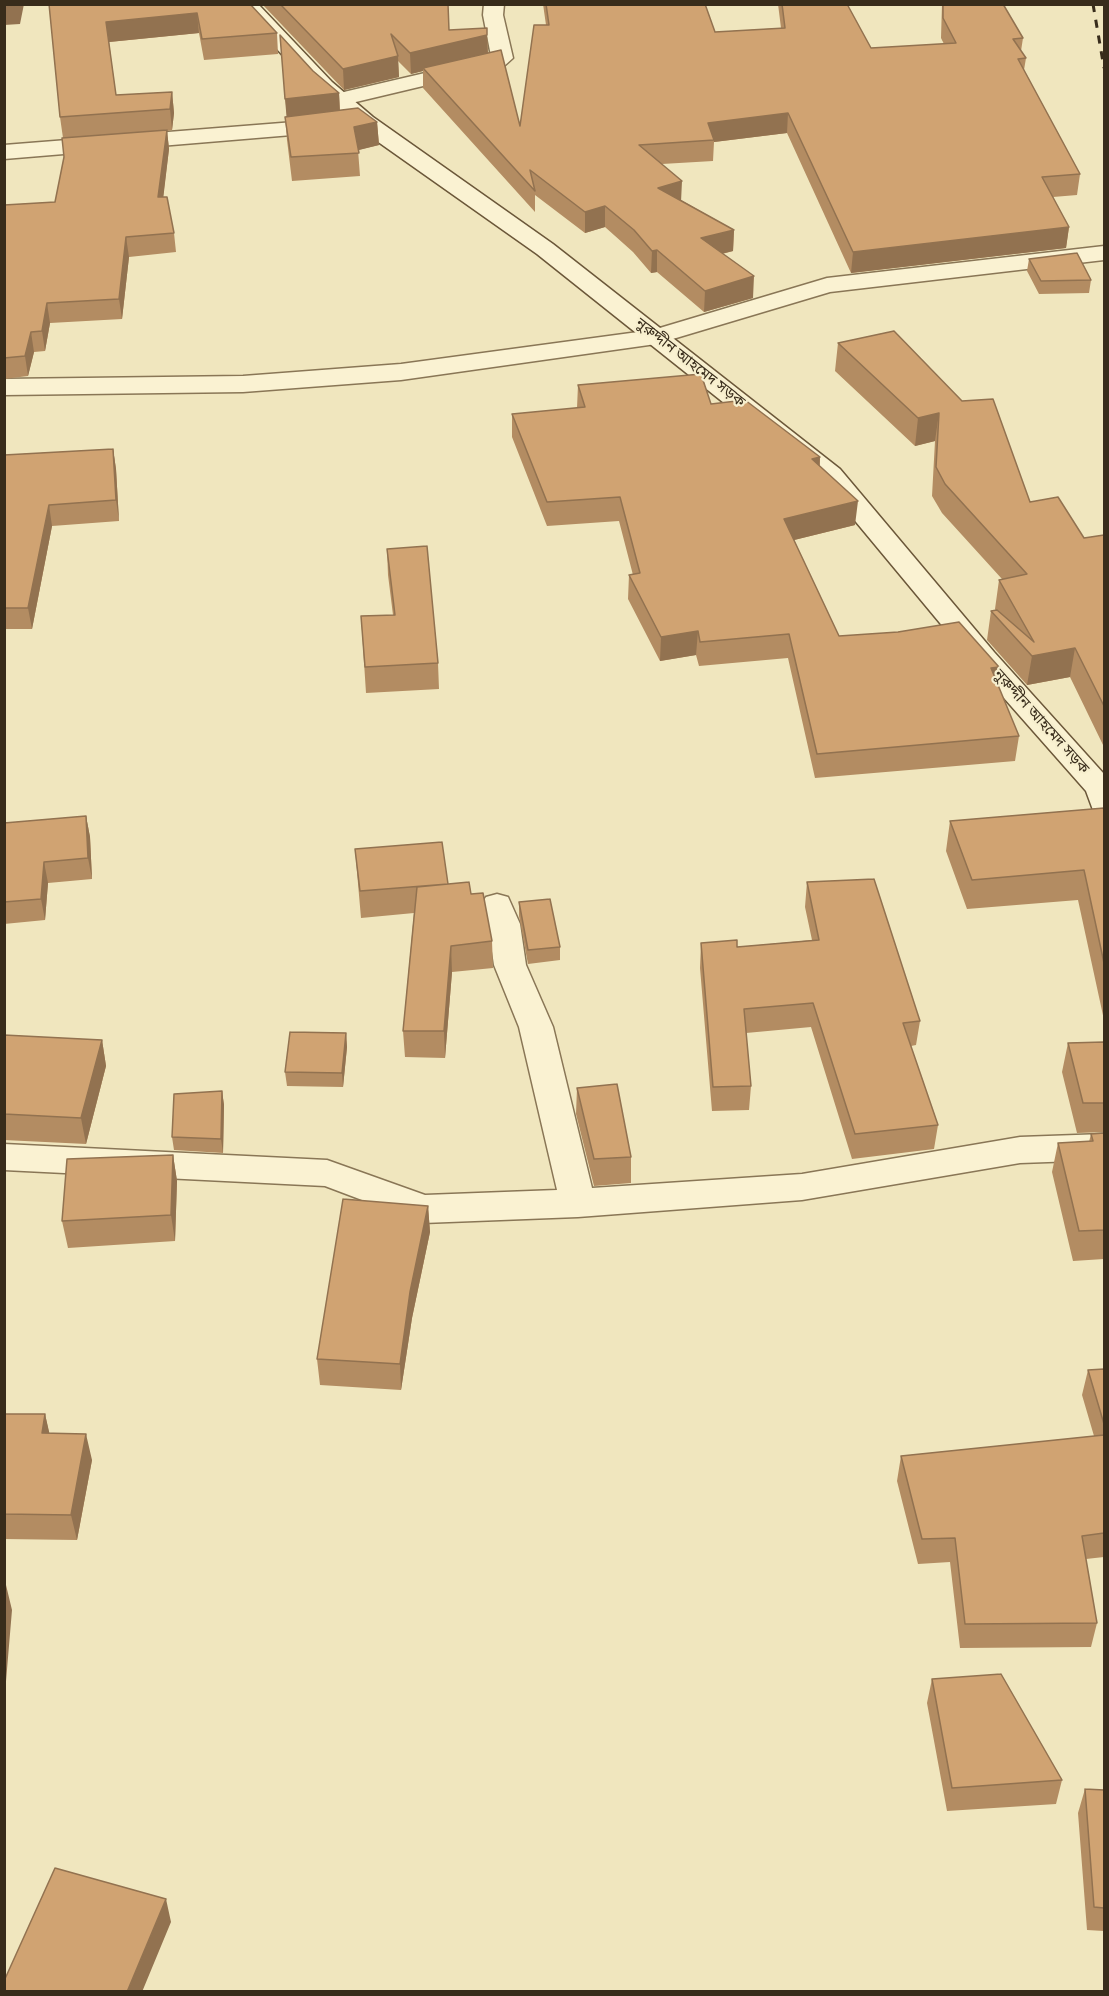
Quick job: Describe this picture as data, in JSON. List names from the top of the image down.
{
  "streets": {
    "street": ["নুরুদ্দীন আহমেদ সড়ক"]
  }
}
